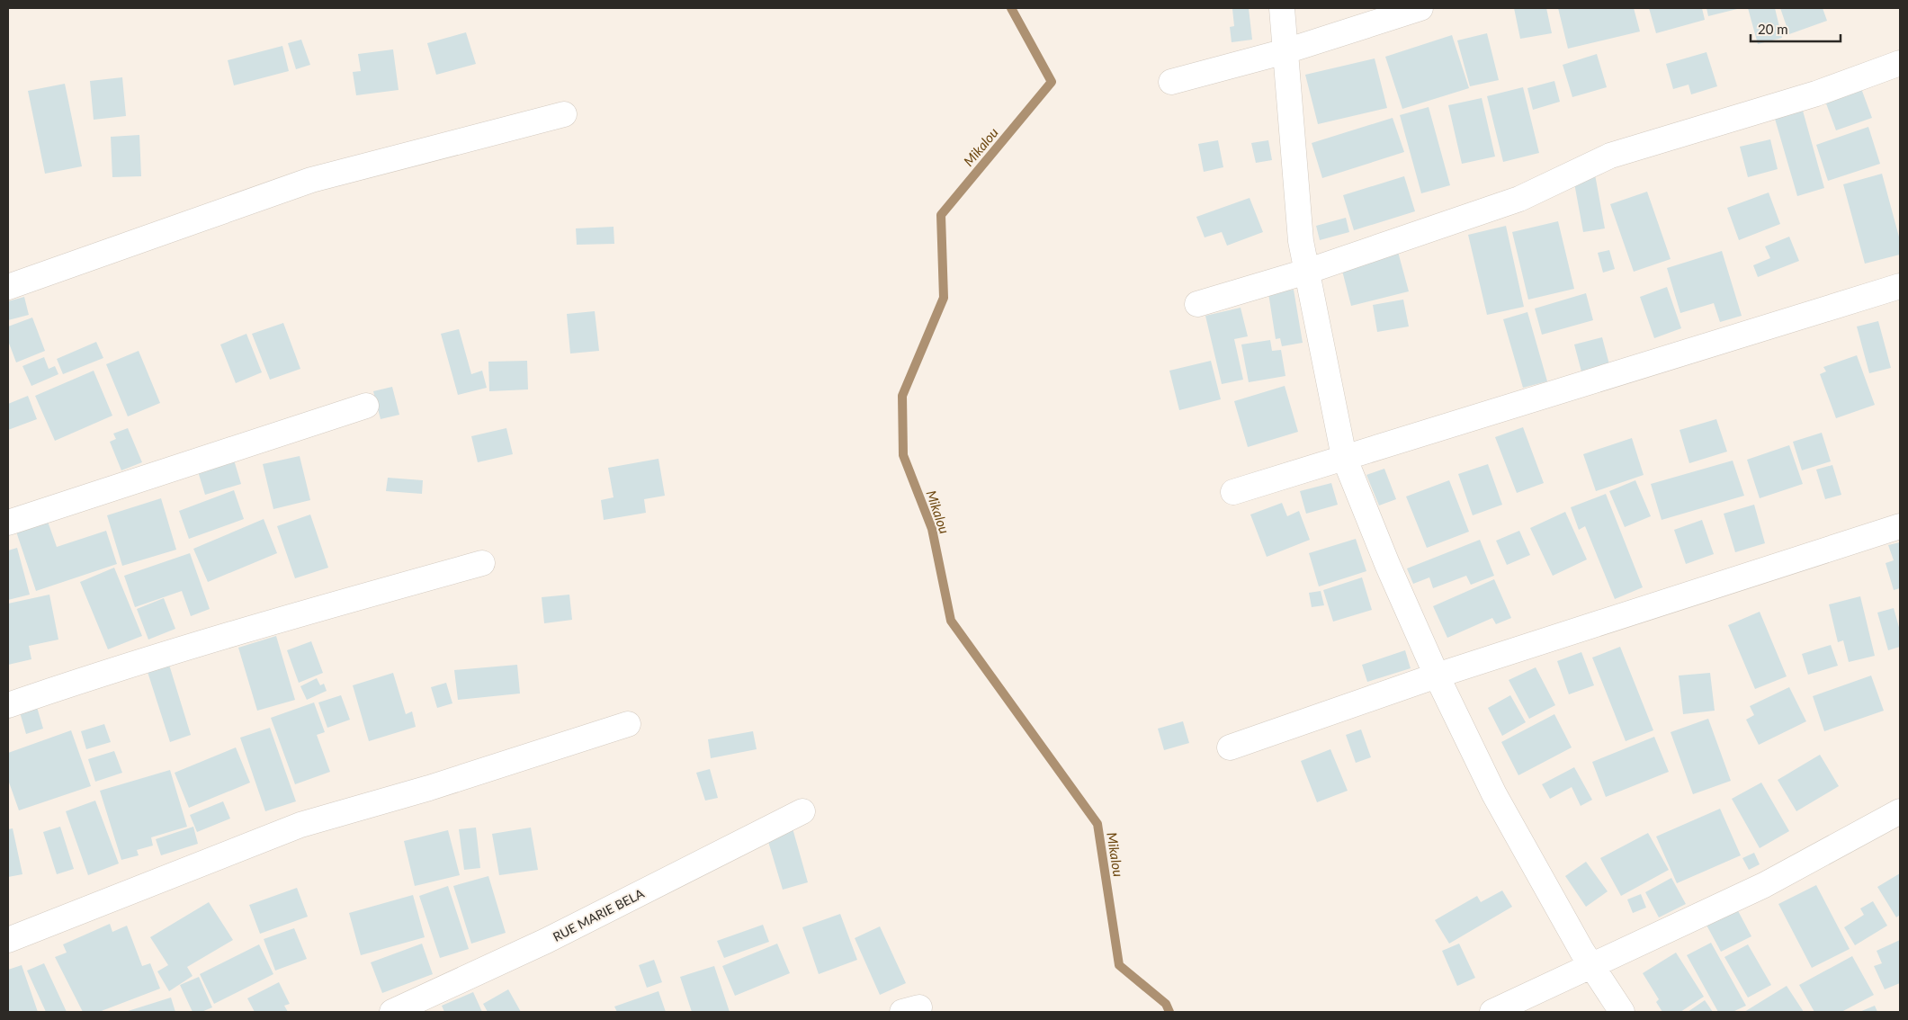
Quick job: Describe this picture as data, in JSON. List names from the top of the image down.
{
  "streets": {
    "street": ["RUE MARIE BELA"]
  },
  "water": ["Mikalou"],
  "scale_bar": "20 m"
}
